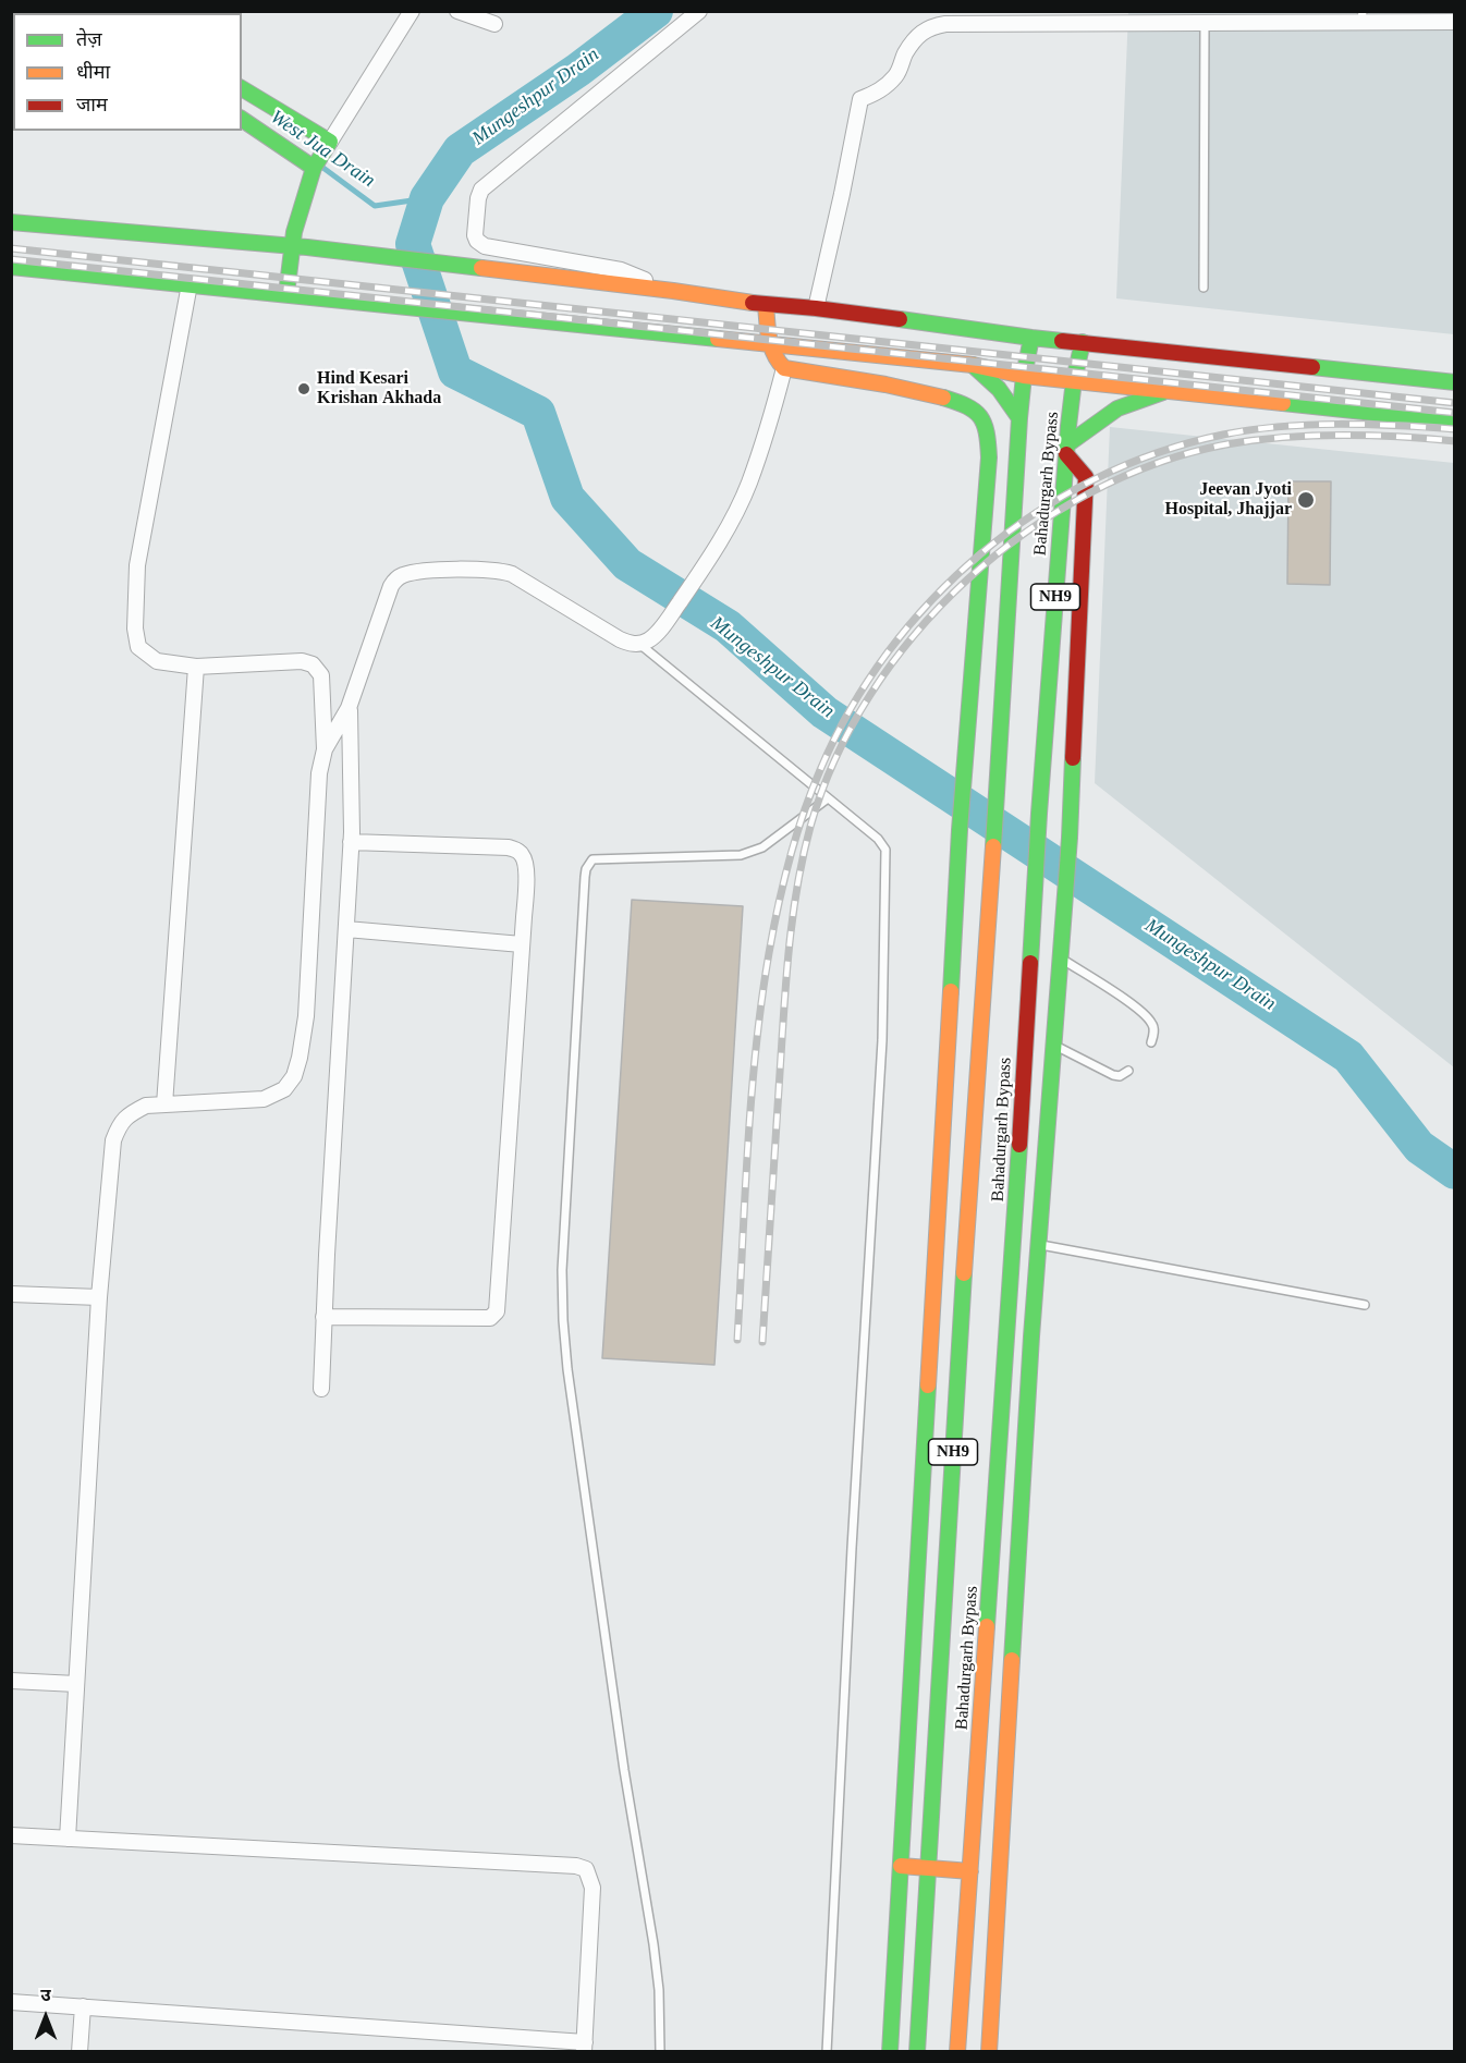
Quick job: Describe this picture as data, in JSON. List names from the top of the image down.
{
  "streets": {
    "main road": ["Bahadurgarh Bypass", "NH9"]
  },
  "water": ["Mungeshpur Drain", "West Jua Drain"],
  "places": ["Hind Kesari Krishan Akhada", "Jeevan Jyoti Hospital, Jhajjar"],
  "legend": ["तेज़", "धीमा", "जाम"],
  "north": "top"
}
